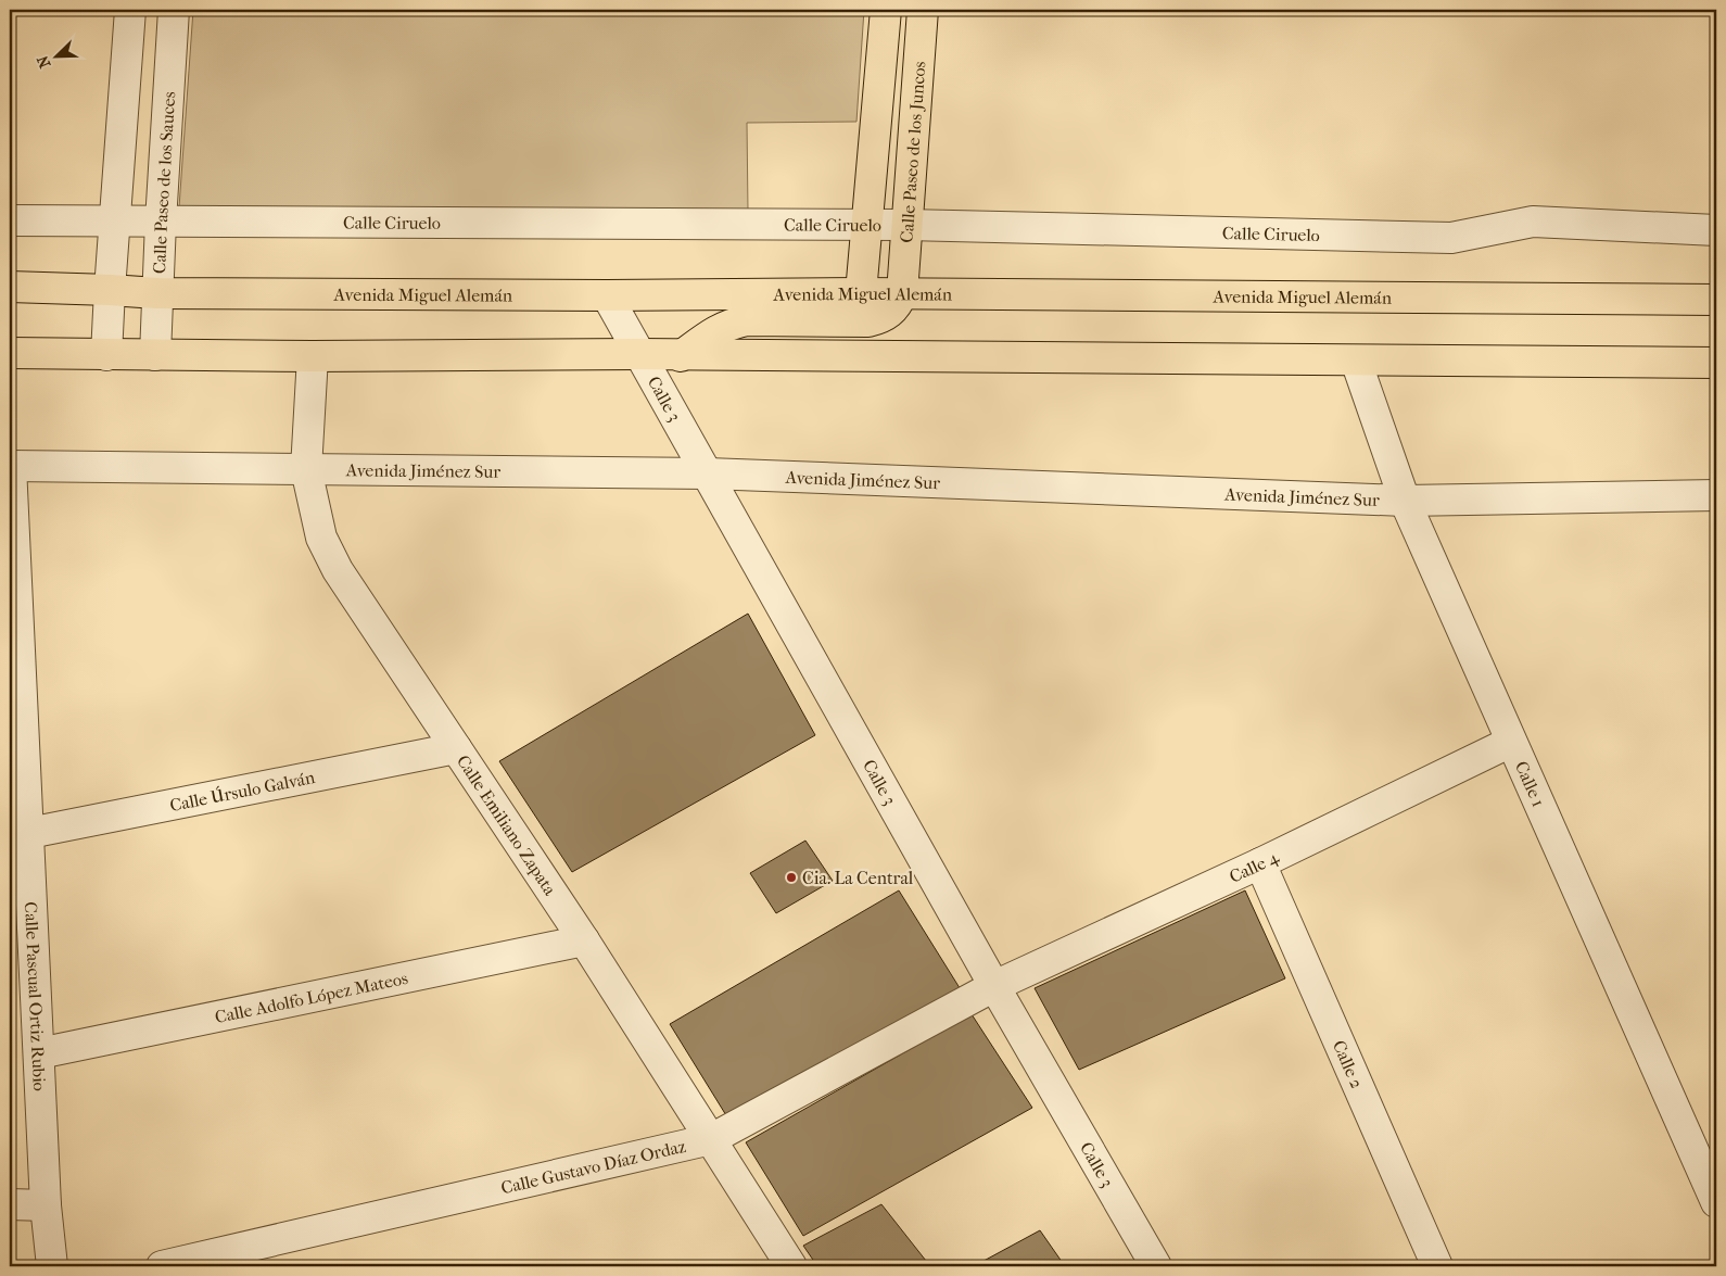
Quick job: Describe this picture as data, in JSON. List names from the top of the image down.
{
  "streets": {
    "main road": ["Calle Paseo de los Juncos", "Avenida Miguel Alemán"],
    "street": [
      "Calle Paseo de los Sauces",
      "Calle Ciruelo",
      "Calle 3",
      "Avenida Jiménez Sur",
      "Calle 1",
      "Calle Úrsulo Galván",
      "Calle Emiliano Zapata",
      "Calle 4",
      "Calle Pascual Ortiz Rubio",
      "Calle Adolfo López Mateos",
      "Calle 2",
      "Calle Gustavo Díaz Ordaz"
    ]
  },
  "crossings": [
    ["Calle Paseo de los Juncos", "Calle Ciruelo"],
    ["Calle Paseo de los Juncos", "Avenida Miguel Alemán"],
    ["Calle Paseo de los Sauces", "Calle Ciruelo"],
    ["Calle Paseo de los Sauces", "Avenida Miguel Alemán"],
    ["Avenida Miguel Alemán", "Calle 3"],
    ["Calle 3", "Avenida Jiménez Sur"],
    ["Calle 3", "Calle 4"],
    ["Calle 3", "Calle Gustavo Díaz Ordaz"],
    ["Avenida Jiménez Sur", "Calle 1"],
    ["Avenida Jiménez Sur", "Calle Emiliano Zapata"],
    ["Avenida Jiménez Sur", "Calle Pascual Ortiz Rubio"],
    ["Calle 1", "Calle 4"],
    ["Calle Úrsulo Galván", "Calle Emiliano Zapata"],
    ["Calle Úrsulo Galván", "Calle Pascual Ortiz Rubio"],
    ["Calle Emiliano Zapata", "Calle Adolfo López Mateos"],
    ["Calle Emiliano Zapata", "Calle Gustavo Díaz Ordaz"],
    ["Calle 4", "Calle 2"],
    ["Calle 4", "Calle Gustavo Díaz Ordaz"],
    ["Calle Pascual Ortiz Rubio", "Calle Adolfo López Mateos"]
  ],
  "places": ["Cia. La Central"],
  "north": "bottom left"
}
